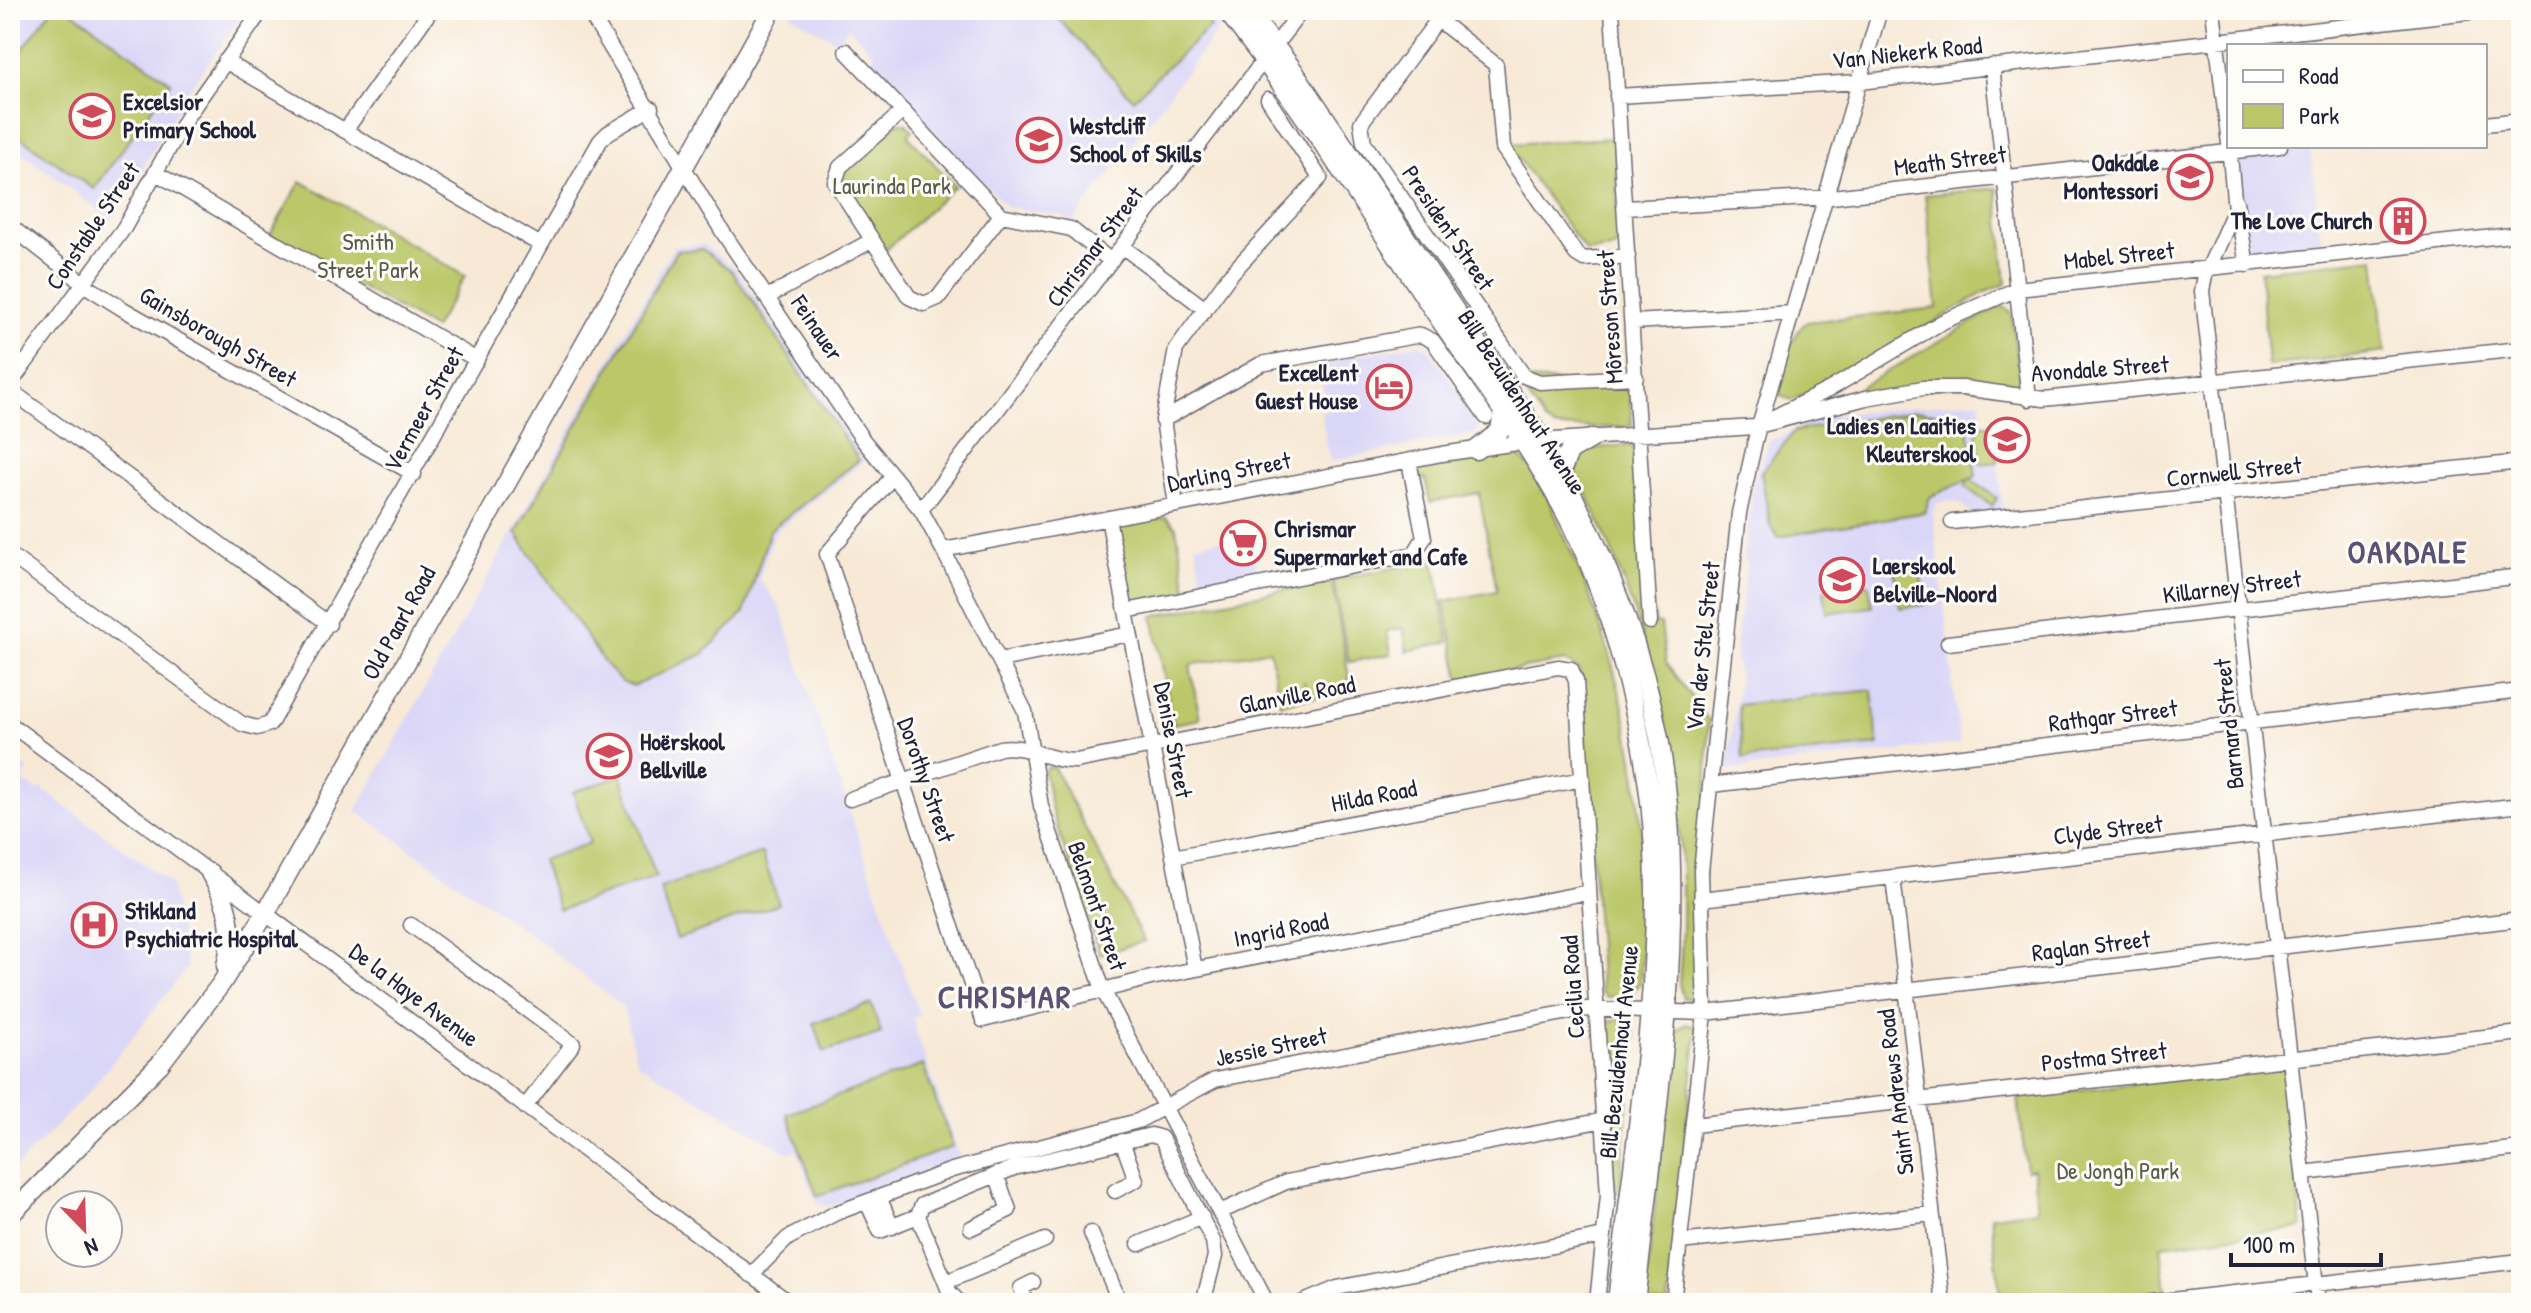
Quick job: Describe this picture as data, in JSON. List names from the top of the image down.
{
  "streets": {
    "main road": ["Bill Bezuidenhout Avenue", "Old Paarl Road"],
    "street": [
      "Van Niekerk Road",
      "Meath Street",
      "Constable Street",
      "President Street",
      "Chrismar Street",
      "Mabel Street",
      "Môreson Street",
      "Feinauer",
      "Gainsborough Street",
      "Avondale Street",
      "Vermeer Street",
      "Darling Street",
      "Cornwell Street",
      "Killarney Street",
      "Van der Stel Street",
      "Glanville Road",
      "Rathgar Street",
      "Barnard Street",
      "Denise Street",
      "Dorothy Street",
      "Hilda Road",
      "Clyde Street",
      "Belmont Street",
      "Ingrid Road",
      "Raglan Street",
      "Cecilia Road",
      "De la Haye Avenue",
      "Jessie Street",
      "Postma Street",
      "Saint Andrews Road"
    ]
  },
  "crossings": [
    ["Van Niekerk Road", "Môreson Street"],
    ["Van Niekerk Road", "Van der Stel Street"],
    ["Van Niekerk Road", "Barnard Street"],
    ["Meath Street", "Môreson Street"],
    ["Meath Street", "Van der Stel Street"],
    ["Constable Street", "Gainsborough Street"],
    ["President Street", "Môreson Street"],
    ["Chrismar Street", "Feinauer"],
    ["Chrismar Street", "Bill Bezuidenhout Avenue"],
    ["Chrismar Street", "Belmont Street"],
    ["Mabel Street", "Avondale Street"],
    ["Mabel Street", "Van der Stel Street"],
    ["Mabel Street", "Barnard Street"],
    ["Môreson Street", "Avondale Street"],
    ["Feinauer", "Vermeer Street"],
    ["Feinauer", "Old Paarl Road"],
    ["Feinauer", "Dorothy Street"],
    ["Feinauer", "Belmont Street"],
    ["Gainsborough Street", "Vermeer Street"],
    ["Avondale Street", "Bill Bezuidenhout Avenue"],
    ["Avondale Street", "Darling Street"],
    ["Avondale Street", "Van der Stel Street"],
    ["Avondale Street", "Barnard Street"],
    ["Bill Bezuidenhout Avenue", "Darling Street"],
    ["Bill Bezuidenhout Avenue", "Raglan Street"],
    ["Bill Bezuidenhout Avenue", "Jessie Street"],
    ["Darling Street", "Denise Street"],
    ["Darling Street", "Belmont Street"],
    ["Cornwell Street", "Barnard Street"],
    ["Killarney Street", "Barnard Street"],
    ["Old Paarl Road", "De la Haye Avenue"],
    ["Van der Stel Street", "Rathgar Street"],
    ["Van der Stel Street", "Clyde Street"],
    ["Van der Stel Street", "Raglan Street"],
    ["Van der Stel Street", "Postma Street"],
    ["Glanville Road", "Denise Street"],
    ["Glanville Road", "Dorothy Street"],
    ["Glanville Road", "Belmont Street"],
    ["Glanville Road", "Cecilia Road"],
    ["Rathgar Street", "Barnard Street"],
    ["Barnard Street", "Clyde Street"],
    ["Barnard Street", "Raglan Street"],
    ["Barnard Street", "Postma Street"],
    ["Denise Street", "Hilda Road"],
    ["Denise Street", "Ingrid Road"],
    ["Dorothy Street", "Ingrid Road"],
    ["Hilda Road", "Cecilia Road"],
    ["Clyde Street", "Saint Andrews Road"],
    ["Belmont Street", "Ingrid Road"],
    ["Belmont Street", "Jessie Street"],
    ["Ingrid Road", "Cecilia Road"],
    ["Raglan Street", "Jessie Street"],
    ["Raglan Street", "Saint Andrews Road"],
    ["Cecilia Road", "Jessie Street"],
    ["De la Haye Avenue", "Jessie Street"],
    ["Postma Street", "Saint Andrews Road"]
  ],
  "districts": ["OAKDALE", "CHRISMAR"],
  "parks": ["Laurinda Park", "Smith Street Park", "De Jongh Park"],
  "places": {
    "school or university": [
      "Excelsior Primary School",
      "Westcliff School of Skills",
      "Oakdale Montessori",
      "Ladies en Laaities Kleuterskool",
      "Laerskool Belville-Noord",
      "Hoërskool Bellville"
    ],
    "building": ["The Love Church"],
    "hotel": ["Excellent Guest House"],
    "supermarket": ["Chrismar Supermarket and Cafe"],
    "hospital": ["Stikland Psychiatric Hospital"]
  },
  "legend": ["Road", "Park"],
  "scale_bar": "100 m",
  "north": "bottom right"
}
